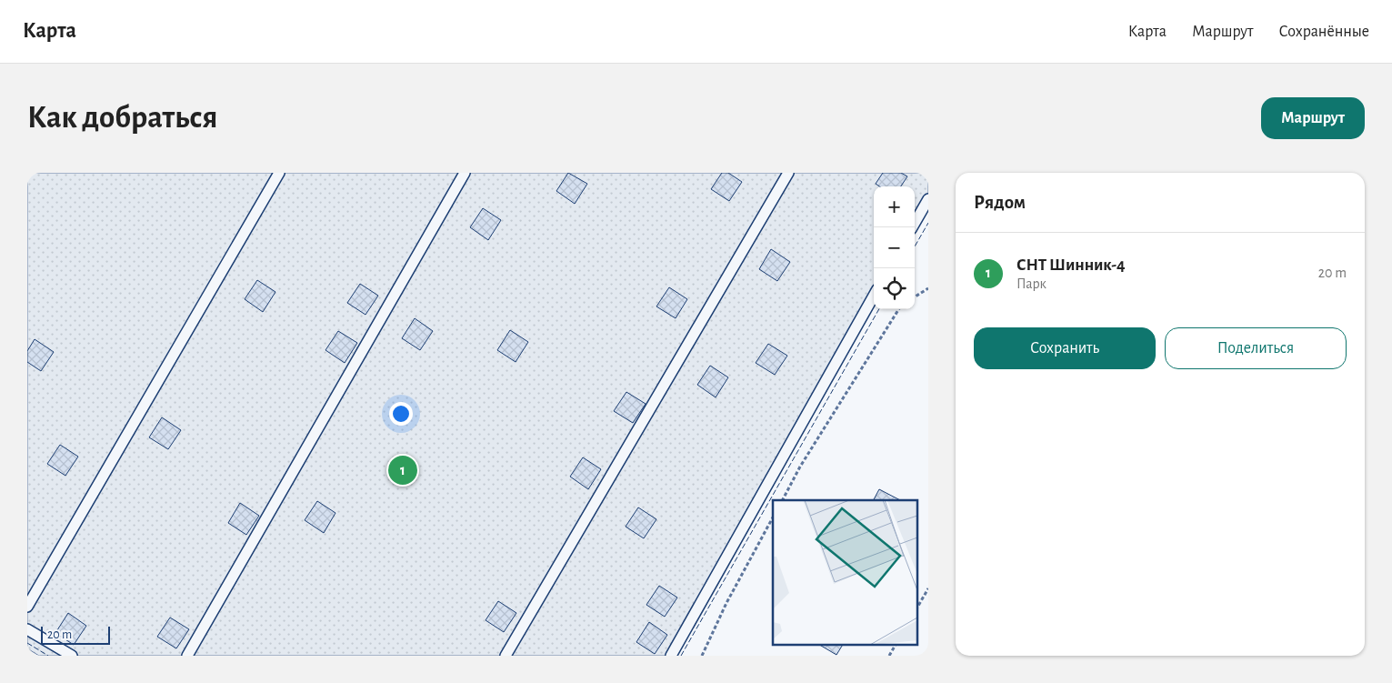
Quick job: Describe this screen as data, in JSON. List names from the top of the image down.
{
  "scale_bar": "20 m",
  "page": {
    "header": "Карта",
    "nav": ["Карта", "Маршрут", "Сохранённые"],
    "buttons": [
      "Маршрут",
      ["Сохранить", "Поделиться"]
    ],
    "title": "Как добраться",
    "heading": "Рядом",
    "map_buttons": ["+", "−"],
    "list": [
      {
        "mark": "1",
        "name": "СНТ Шинник-4",
        "note": "Парк",
        "value": "20 m"
      }
    ],
    "pins": "1",
    "scale": "20 m"
  }
}
